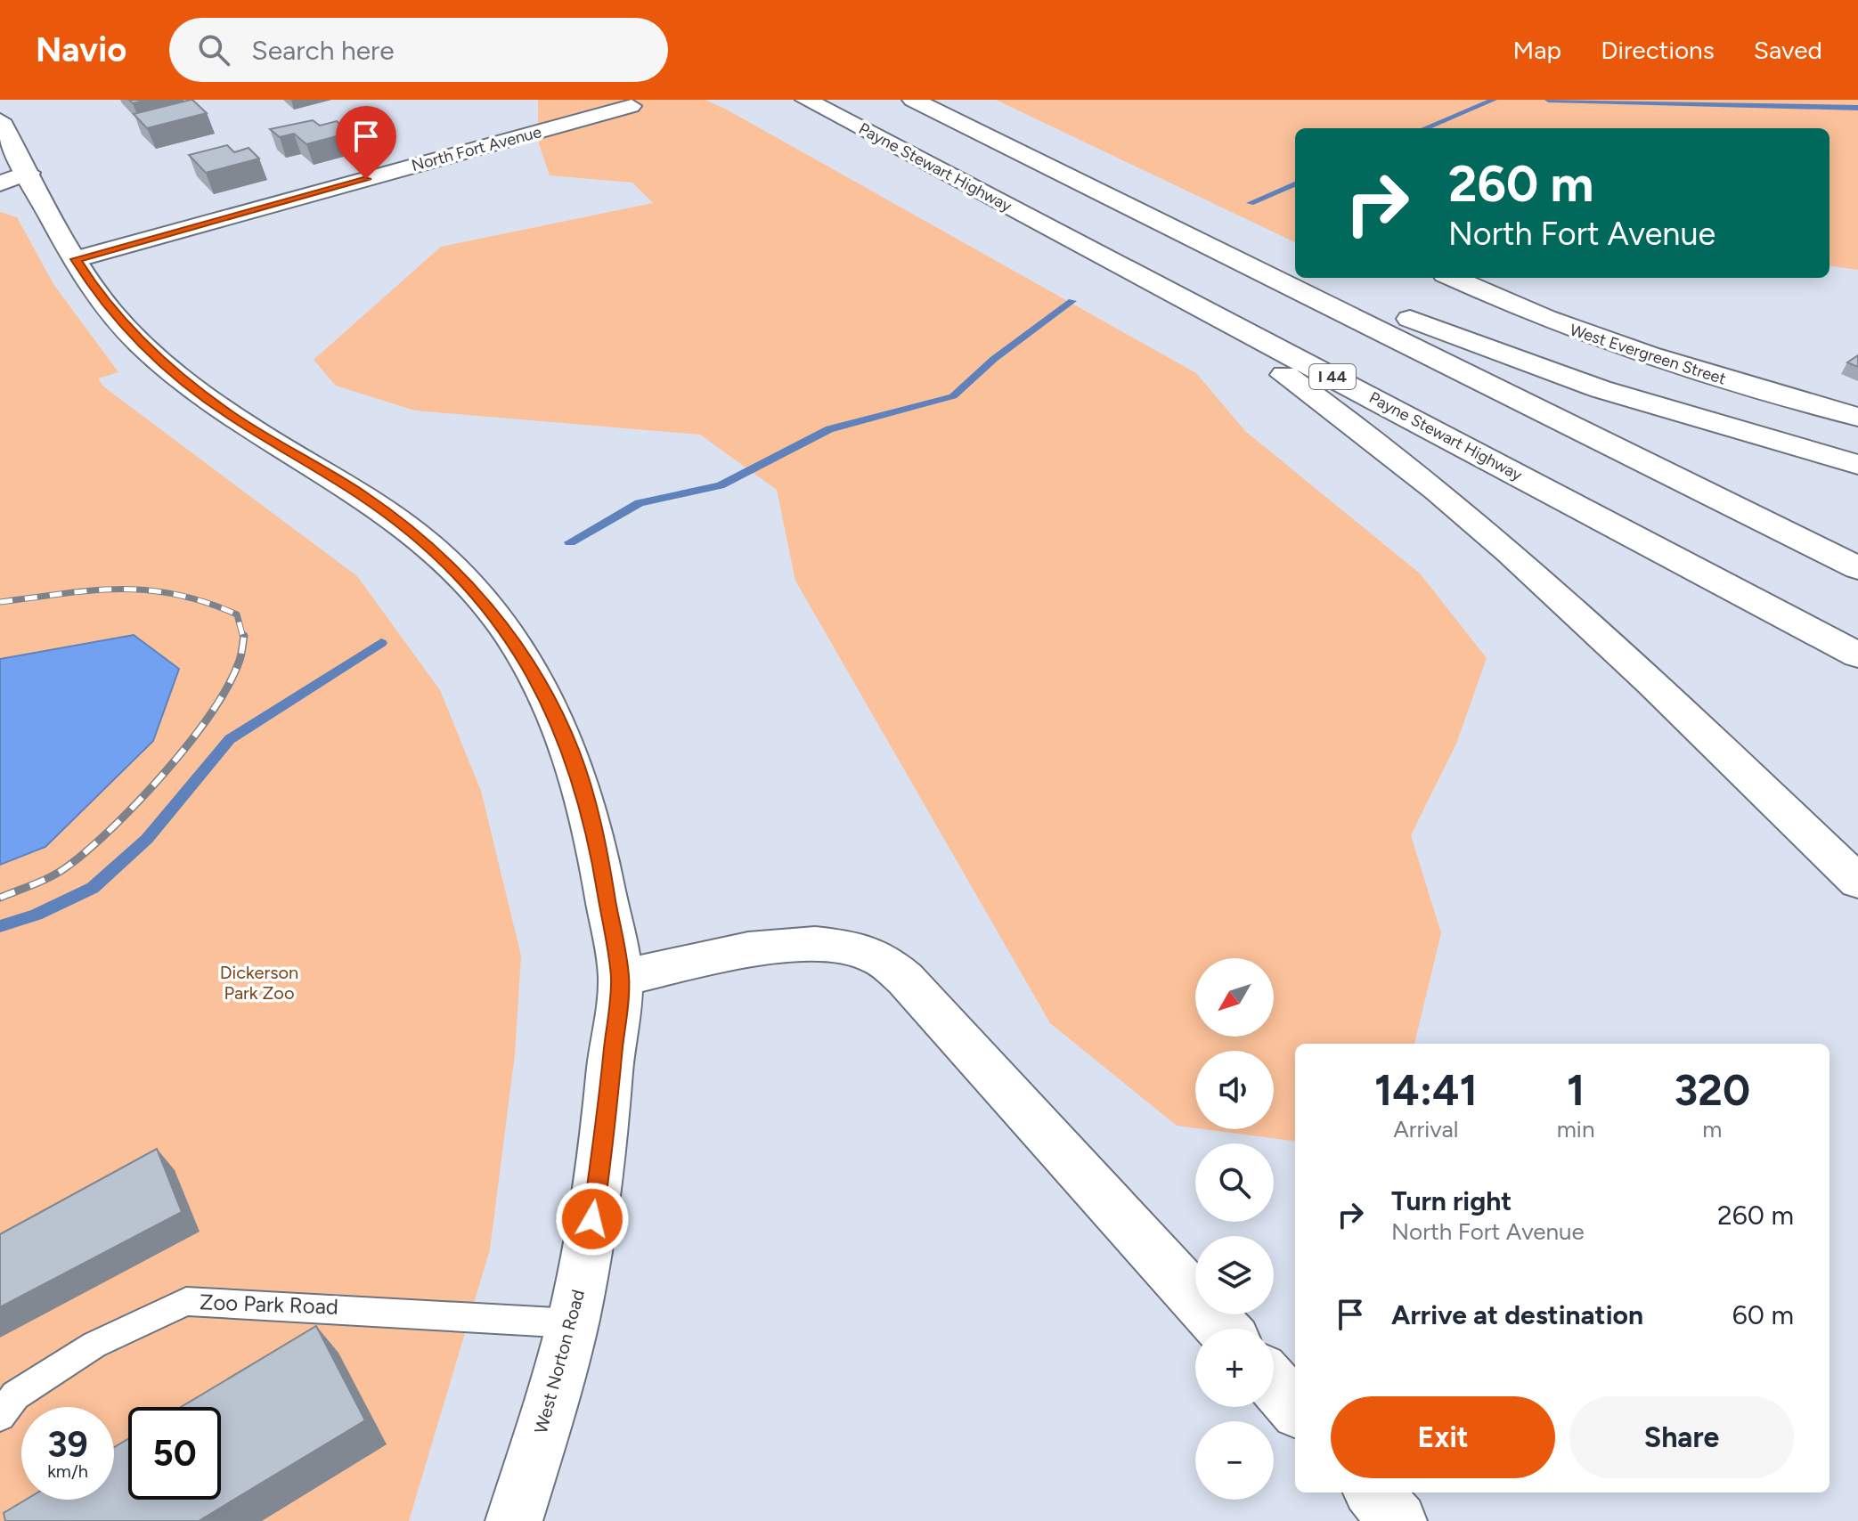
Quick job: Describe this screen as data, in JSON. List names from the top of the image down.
{
  "streets": {
    "main road": [
      "North Fort Avenue",
      "Payne Stewart Highway",
      "West Evergreen Street",
      "I 44",
      "West Norton Road"
    ],
    "lane": ["Zoo Park Road"]
  },
  "crossings": [
    ["North Fort Avenue", "West Norton Road"],
    ["Zoo Park Road", "West Norton Road"]
  ],
  "parks": ["Dickerson Park Zoo"],
  "north": "bottom left",
  "page": {
    "header": "Navio",
    "search": "Search here",
    "nav": ["Map", "Directions", "Saved"],
    "turn": ["260 m", "North Fort Avenue"],
    "map_buttons": ["+", "−"],
    "eta": [
      "14:41",
      "Arrival",
      "1",
      "min",
      "320",
      "m"
    ],
    "list": [
      {
        "name": "Turn right",
        "note": "North Fort Avenue",
        "value": "260 m"
      },
      {
        "name": "Arrive at destination",
        "value": "60 m"
      }
    ],
    "buttons": ["Exit", "Share"],
    "speed": "39 km/h",
    "limit": "50"
  }
}
